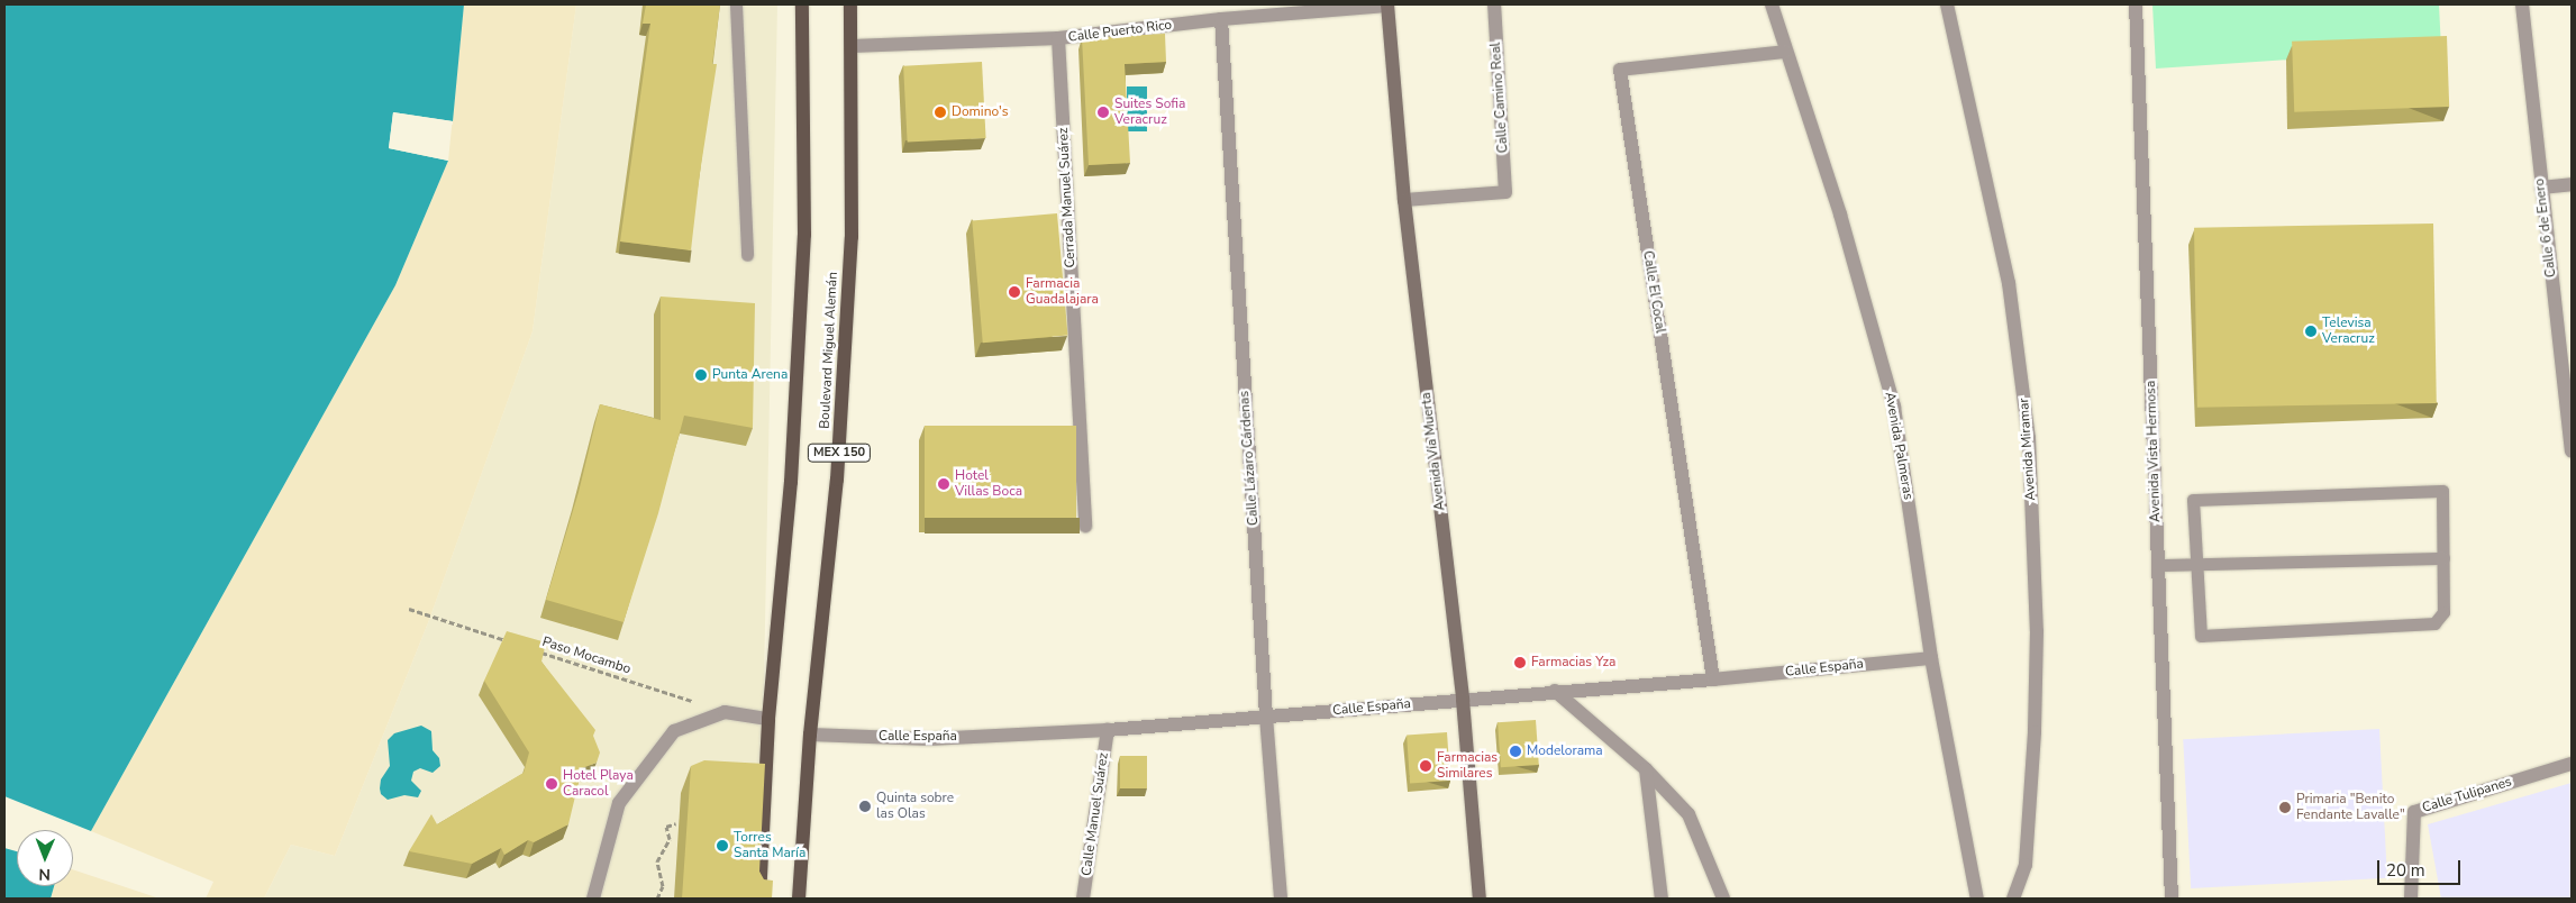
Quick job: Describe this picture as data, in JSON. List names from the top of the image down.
{
  "streets": {
    "main road": ["Boulevard Miguel Alemán", "MEX 150"],
    "street": [
      "Calle Puerto Rico",
      "Calle Camino Real",
      "Cerrada Manuel Suárez",
      "Calle 6 de Enero",
      "Calle El Cocal",
      "Avenida Palmeras",
      "Avenida Miramar",
      "Avenida Vía Muerta",
      "Avenida Vista Hermosa",
      "Calle Lázaro Cárdenas",
      "Calle España",
      "Calle Tulipanes",
      "Calle Manuel Suárez"
    ],
    "path": ["Paso Mocambo"]
  },
  "crossings": [
    ["Calle Puerto Rico", "Cerrada Manuel Suárez"],
    ["Calle Puerto Rico", "Boulevard Miguel Alemán"],
    ["Calle Puerto Rico", "Avenida Vía Muerta"],
    ["Calle Puerto Rico", "Calle Lázaro Cárdenas"],
    ["Calle Camino Real", "Avenida Vía Muerta"],
    ["Calle El Cocal", "Avenida Palmeras"],
    ["Calle El Cocal", "Calle España"],
    ["Boulevard Miguel Alemán", "Calle España"],
    ["Avenida Palmeras", "Calle España"],
    ["Avenida Vía Muerta", "Calle España"],
    ["Calle Lázaro Cárdenas", "Calle España"],
    ["Calle España", "Calle Manuel Suárez"]
  ],
  "places": [
    "Domino's",
    "Suites Sofia Veracruz",
    "Farmacia Guadalajara",
    "Televisa Veracruz",
    "Punta Arena",
    "Hotel Villas Boca",
    "Farmacias Yza",
    "Modelorama",
    "Farmacias Similares",
    "Hotel Playa Caracol",
    "Quinta sobre las Olas",
    "Primaria \"Benito Fendante Lavalle\"",
    "Torres Santa María"
  ],
  "scale_bar": "20 m",
  "north": "bottom"
}
